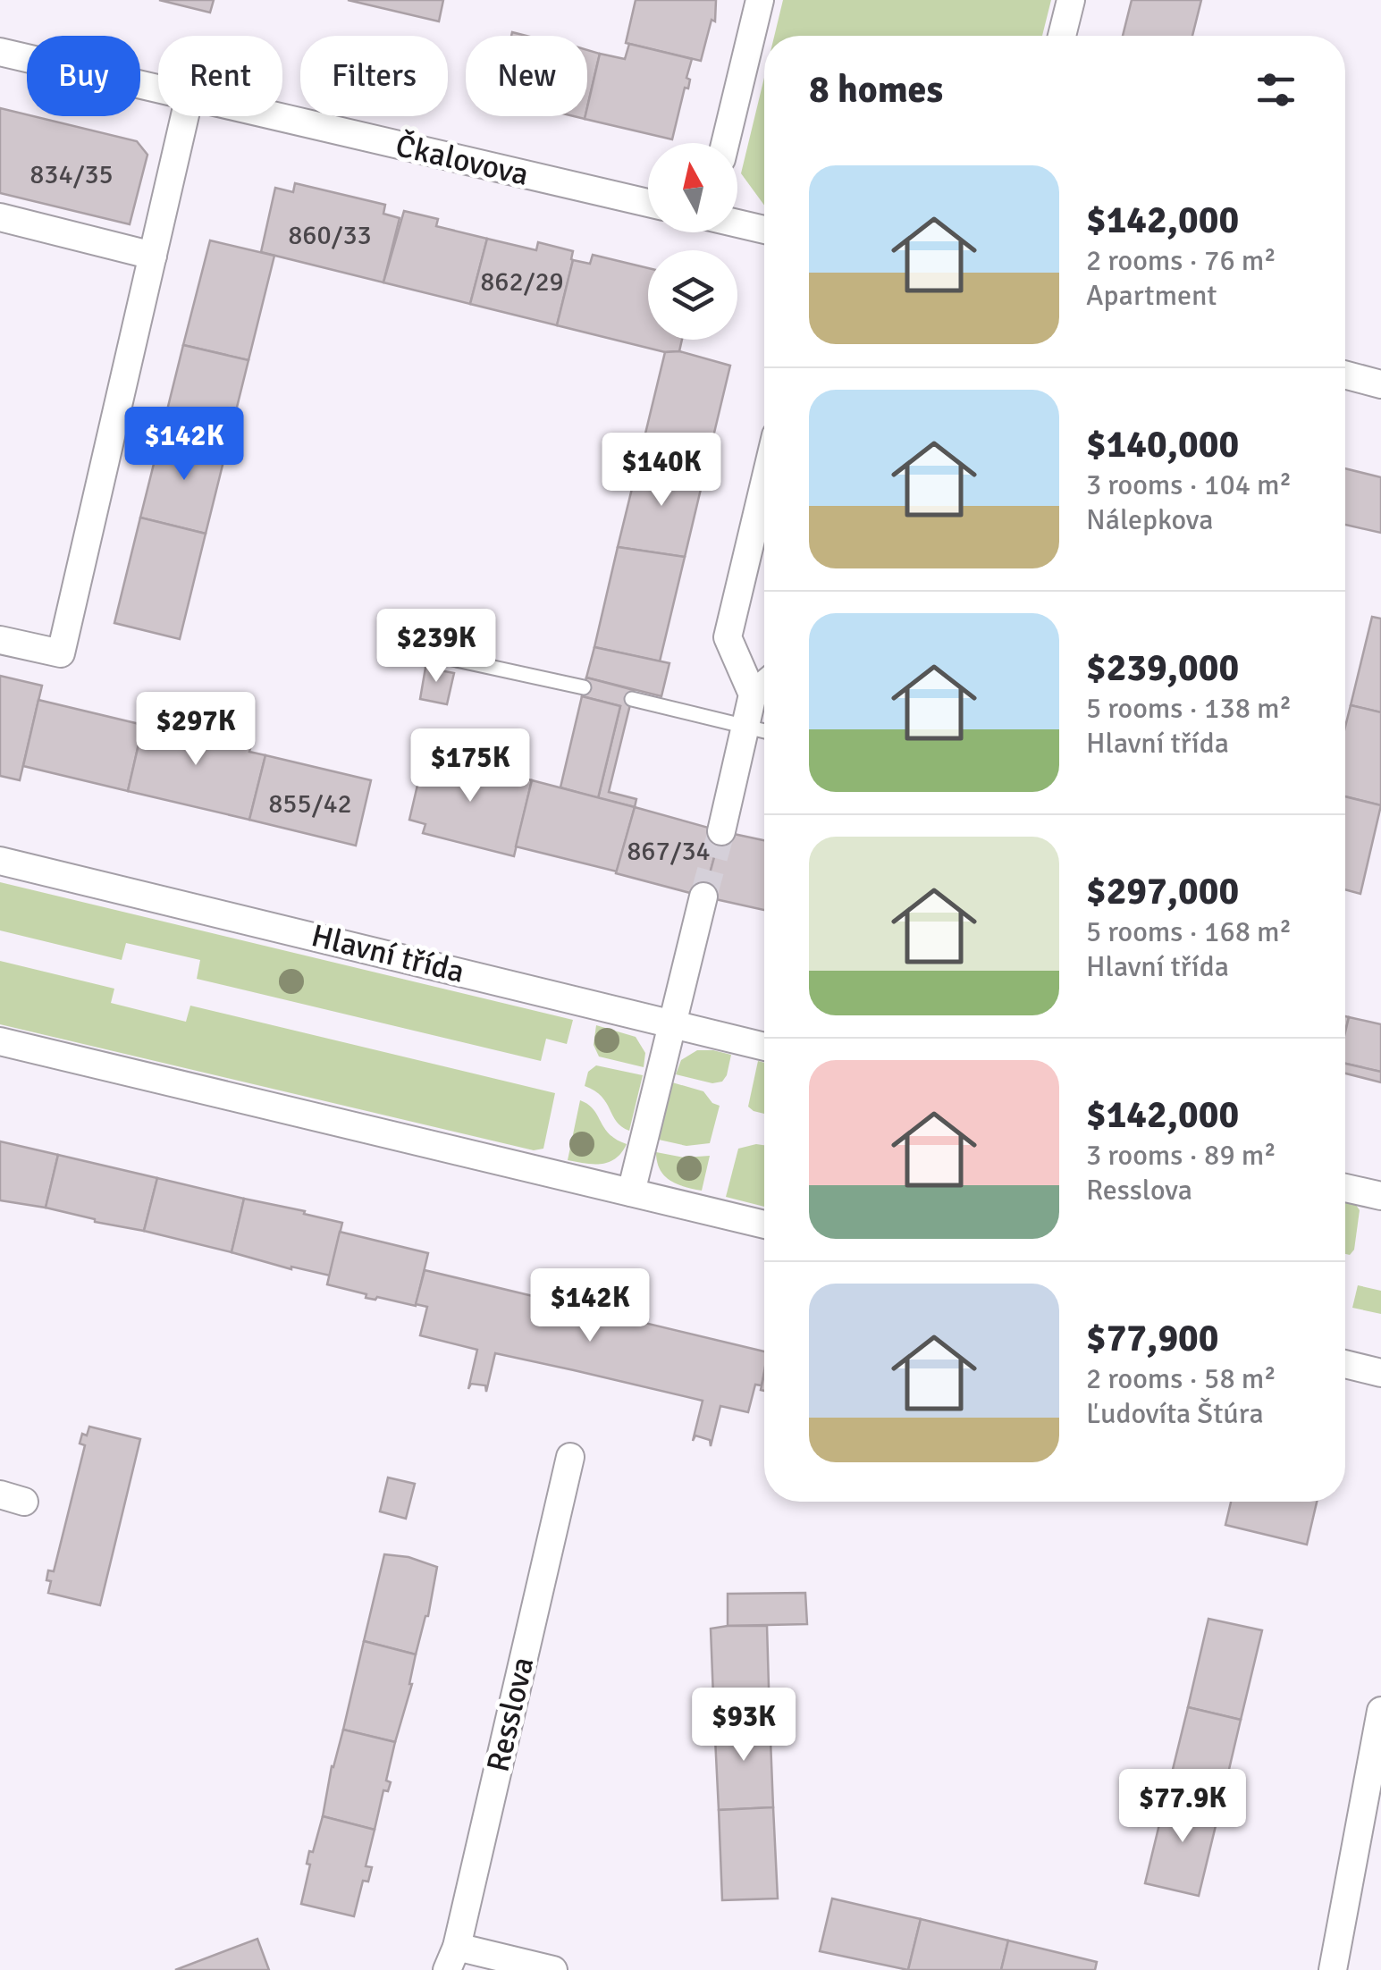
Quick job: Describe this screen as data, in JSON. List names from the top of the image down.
{
  "streets": {
    "street": ["Čkalovova", "Hlavní třída", "Resslova"]
  },
  "house_numbers": [
    "834/35",
    "860/33",
    "862/29",
    "855/42",
    "867/34"
  ],
  "north": "top",
  "page": {
    "chip": [
      "Buy",
      "Rent",
      "Filters",
      "New"
    ],
    "heading": "8 homes",
    "list": [
      {
        "name": "$142,000",
        "note": "2 rooms · 76 m² · Apartment"
      },
      {
        "name": "$140,000",
        "note": "3 rooms · 104 m² · Nálepkova"
      },
      {
        "name": "$239,000",
        "note": "5 rooms · 138 m² · Hlavní třída"
      },
      {
        "name": "$297,000",
        "note": "5 rooms · 168 m² · Hlavní třída"
      },
      {
        "name": "$142,000",
        "note": "3 rooms · 89 m² · Resslova"
      },
      {
        "name": "$77,900",
        "note": "2 rooms · 58 m² · Ľudovíta Štúra"
      }
    ],
    "price": [
      "$142K",
      "$140K",
      "$239K",
      "$297K",
      "$175K",
      "$142K",
      "$93K",
      "$77.9K"
    ]
  }
}
